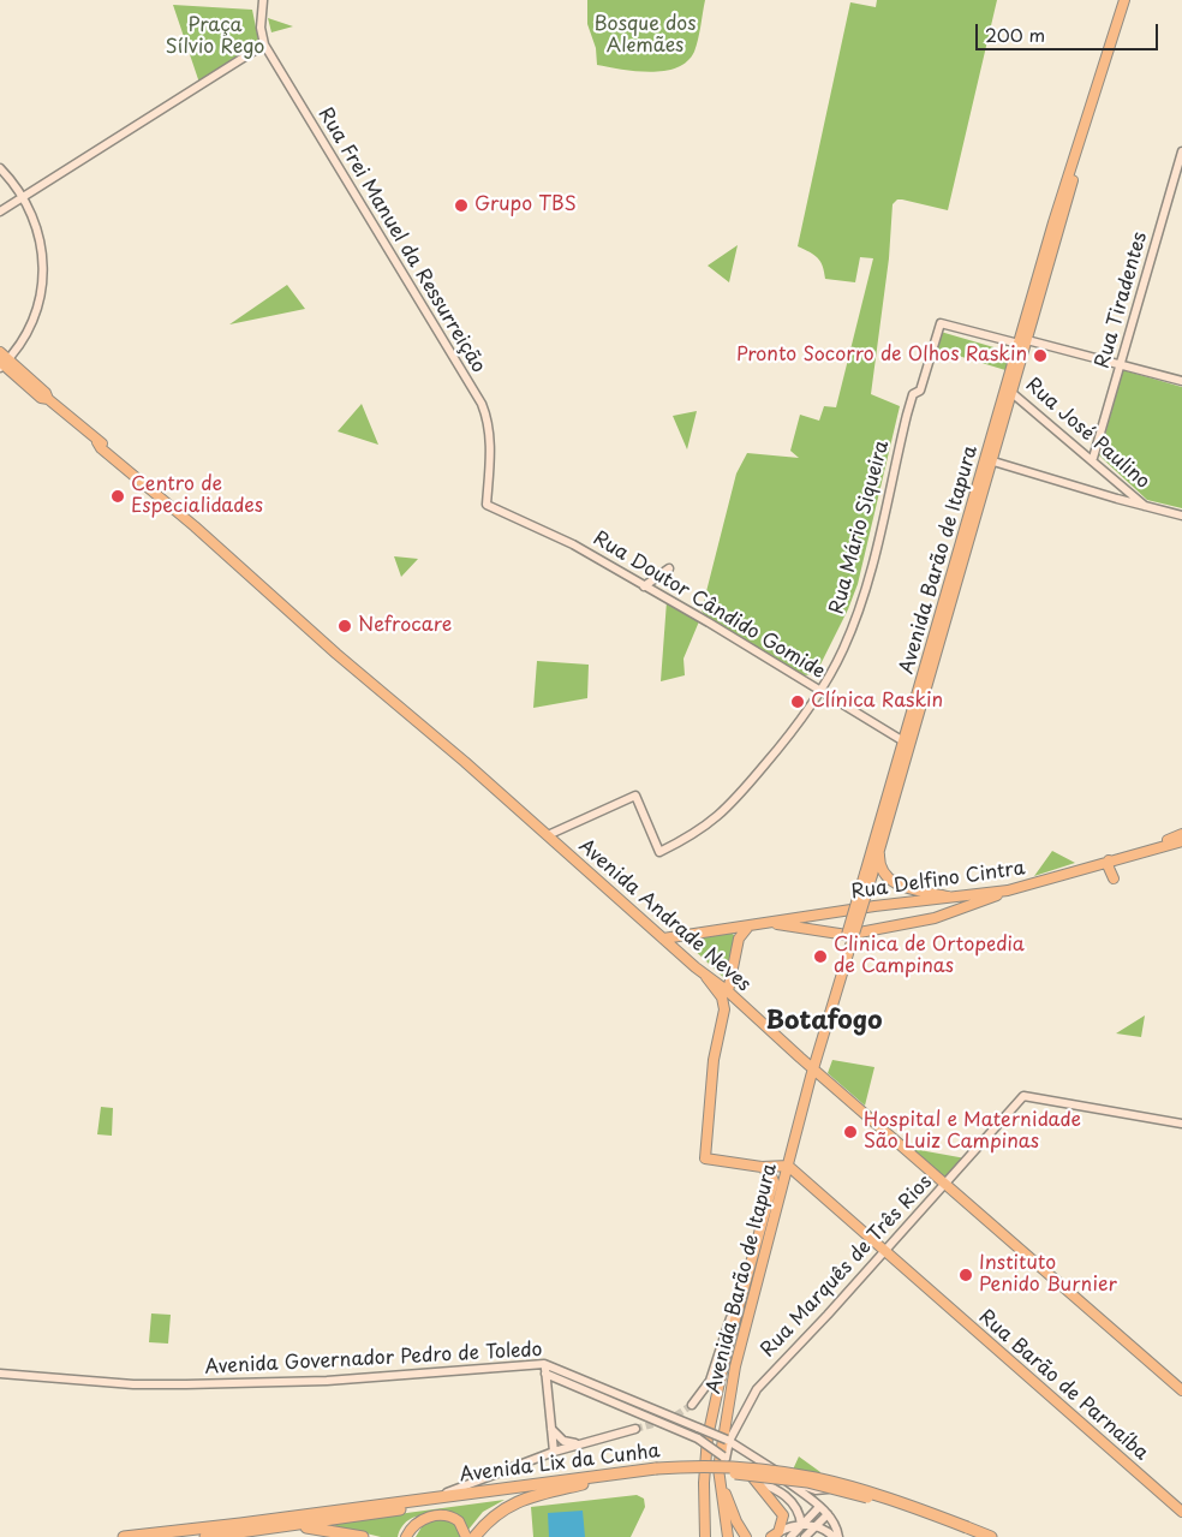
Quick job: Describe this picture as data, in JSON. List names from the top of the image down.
{
  "streets": {
    "highway": ["Avenida Lix da Cunha"],
    "main road": [
      "Rua Frei Manuel da Ressurreição",
      "Rua Tiradentes",
      "Rua José Paulino",
      "Rua Mário Siqueira",
      "Avenida Barão de Itapura",
      "Rua Doutor Cândido Gomide",
      "Rua Delfino Cintra",
      "Avenida Andrade Neves",
      "Rua Marquês de Três Rios",
      "Avenida Governador Pedro de Toledo",
      "Rua Barão de Parnaíba"
    ]
  },
  "crossings": [
    ["Rua Frei Manuel da Ressurreição", "Rua Doutor Cândido Gomide"],
    ["Rua Tiradentes", "Rua José Paulino"],
    ["Rua José Paulino", "Avenida Barão de Itapura"],
    ["Rua Mário Siqueira", "Avenida Barão de Itapura"],
    ["Rua Mário Siqueira", "Rua Doutor Cândido Gomide"],
    ["Rua Mário Siqueira", "Avenida Andrade Neves"],
    ["Avenida Barão de Itapura", "Rua Doutor Cândido Gomide"],
    ["Avenida Barão de Itapura", "Avenida Andrade Neves"],
    ["Avenida Barão de Itapura", "Rua Barão de Parnaíba"],
    ["Rua Delfino Cintra", "Avenida Andrade Neves"],
    ["Avenida Andrade Neves", "Rua Marquês de Três Rios"],
    ["Rua Marquês de Três Rios", "Avenida Governador Pedro de Toledo"],
    ["Rua Marquês de Três Rios", "Rua Barão de Parnaíba"]
  ],
  "districts": ["Botafogo"],
  "parks": ["Bosque dos Alemães", "Praça Sílvio Rego"],
  "places": [
    "Grupo TBS",
    "Pronto Socorro de Olhos Raskin",
    "Centro de Especialidades",
    "Nefrocare",
    "Clínica Raskin",
    "Clinica de Ortopedia de Campinas",
    "Hospital e Maternidade São Luiz Campinas",
    "Instituto Penido Burnier"
  ],
  "scale_bar": "200 m"
}
